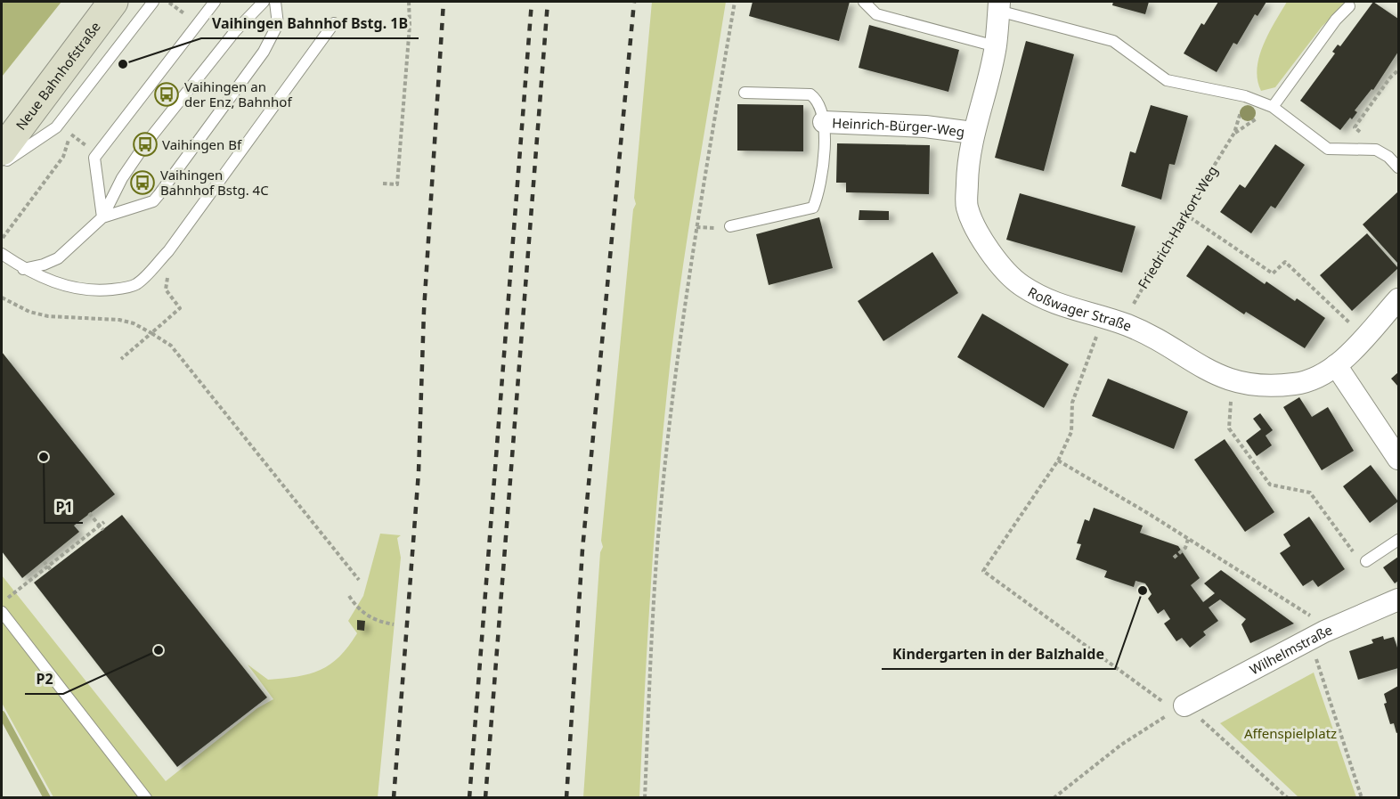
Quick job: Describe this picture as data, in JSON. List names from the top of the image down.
{
  "streets": {
    "main road": ["Neue Bahnhofstraße"],
    "street": ["Heinrich-Bürger-Weg", "Roßwager Straße", "Wilhelmstraße"],
    "path": ["Friedrich-Harkort-Weg"]
  },
  "crossings": [
    ["Heinrich-Bürger-Weg", "Roßwager Straße"],
    ["Friedrich-Harkort-Weg", "Roßwager Straße"]
  ],
  "parks": ["Affenspielplatz"],
  "places": {
    "other": [
      "Vaihingen Bahnhof Bstg. 1B",
      "P1",
      "Kindergarten in der Balzhalde",
      "P2"
    ],
    "bus stop": ["Vaihingen an der Enz, Bahnhof", "Vaihingen Bf", "Vaihingen Bahnhof Bstg. 4C"]
  }
}
